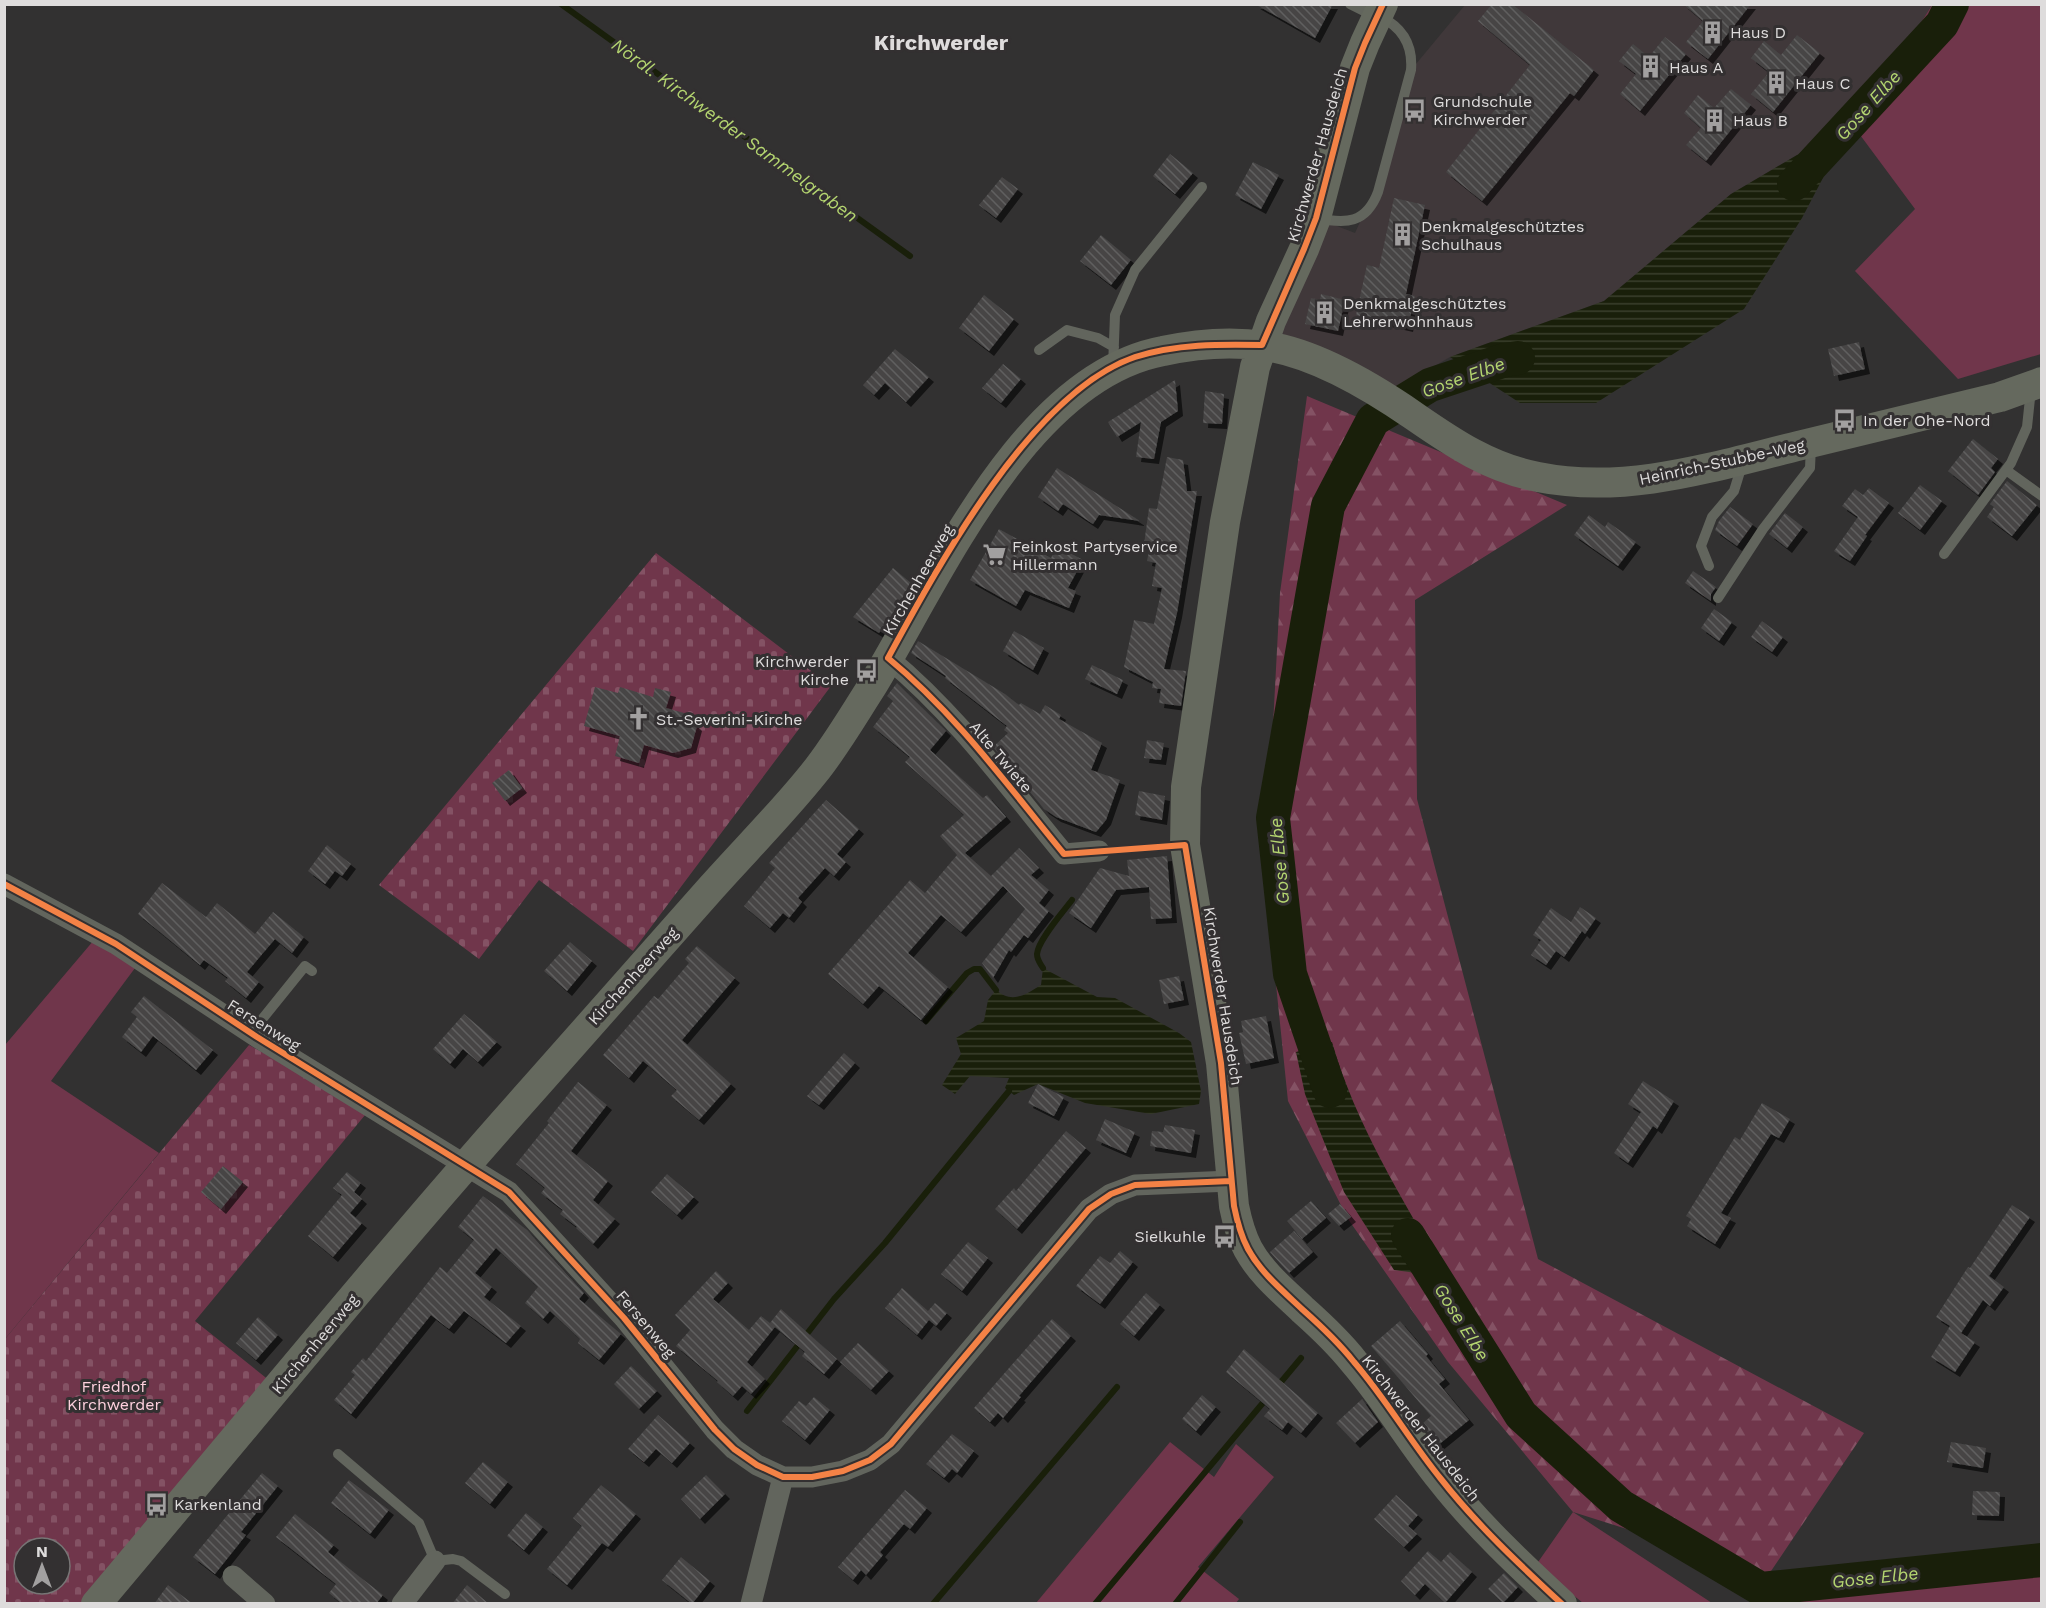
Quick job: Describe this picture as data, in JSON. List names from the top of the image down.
{
  "streets": {
    "main road": ["Kirchwerder Hausdeich", "Heinrich-Stubbe-Weg", "Kirchenheerweg"],
    "street": ["Alte Twiete", "Fersenweg"]
  },
  "crossings": [
    ["Kirchwerder Hausdeich", "Heinrich-Stubbe-Weg"],
    ["Kirchwerder Hausdeich", "Kirchenheerweg"],
    ["Kirchwerder Hausdeich", "Fersenweg"],
    ["Heinrich-Stubbe-Weg", "Kirchenheerweg"],
    ["Kirchenheerweg", "Alte Twiete"],
    ["Kirchenheerweg", "Fersenweg"]
  ],
  "districts": ["Kirchwerder"],
  "water": ["Gose Elbe", "Nördl. Kirchwerder Sammelgraben"],
  "parks": ["Friedhof Kirchwerder"],
  "places": {
    "building": [
      "Haus D",
      "Haus A",
      "Haus C",
      "Haus B",
      "Denkmalgeschütztes Schulhaus",
      "Denkmalgeschütztes Lehrerwohnhaus"
    ],
    "bus stop": [
      "Grundschule Kirchwerder",
      "In der Ohe-Nord",
      "Kirchwerder Kirche",
      "Sielkuhle",
      "Karkenland"
    ],
    "supermarket": ["Feinkost Partyservice Hillermann"],
    "church": ["St.-Severini-Kirche"]
  },
  "north": "top"
}
